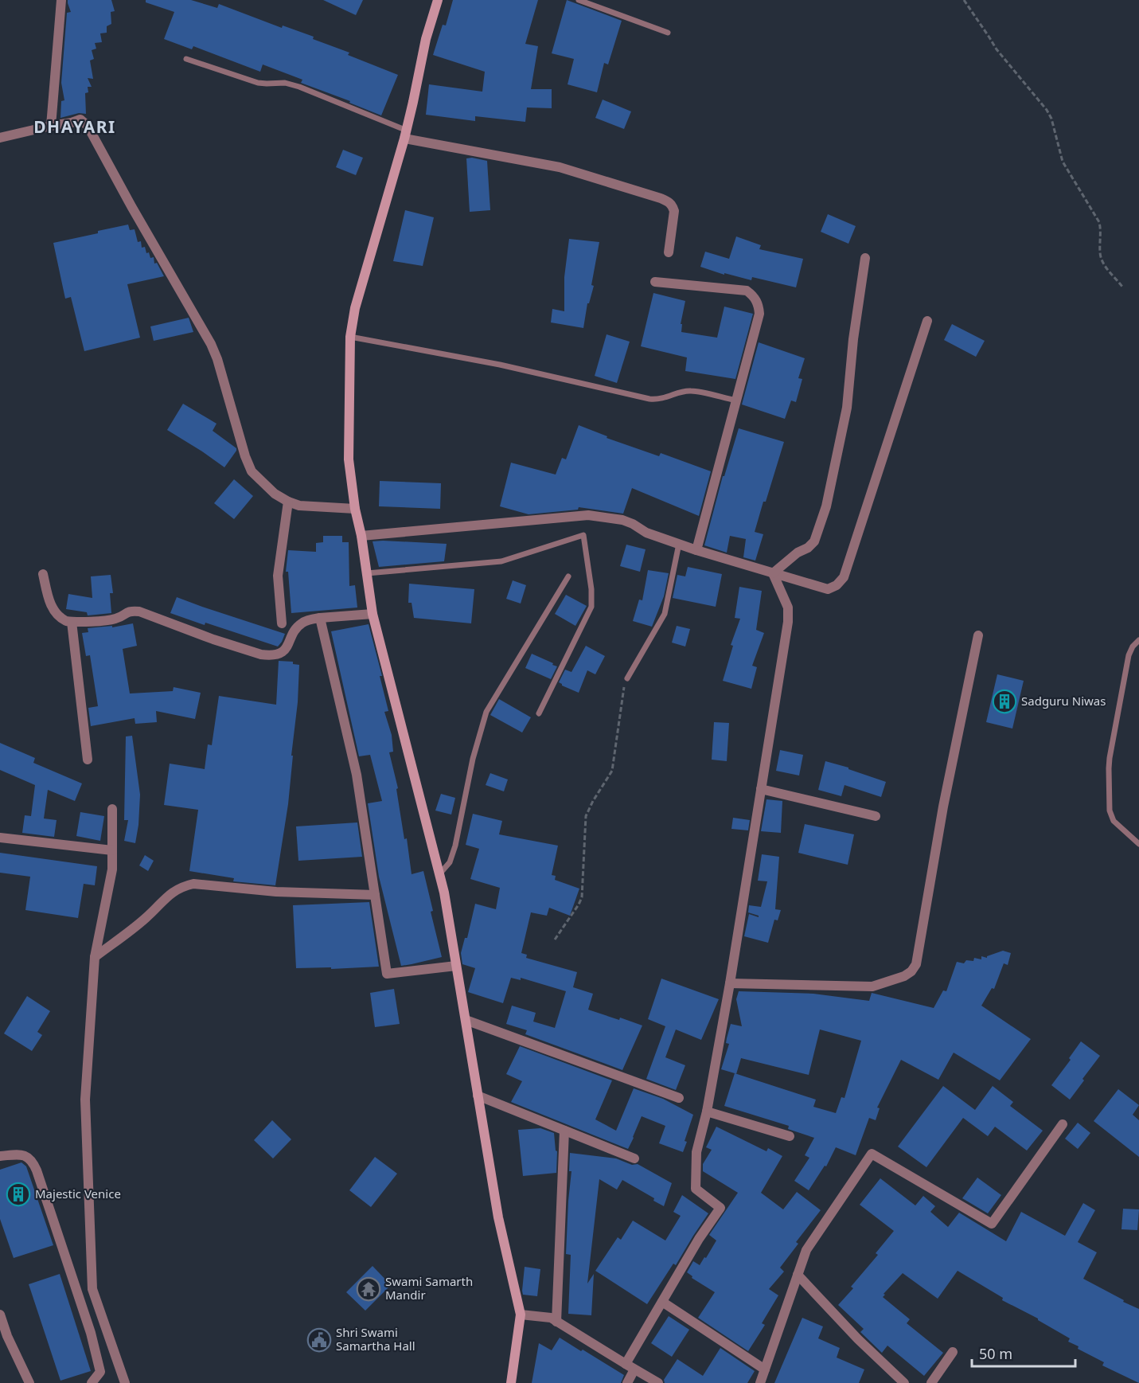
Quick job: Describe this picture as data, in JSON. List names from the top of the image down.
{
  "districts": ["DHAYARI"],
  "places": {
    "building": ["Sadguru Niwas", "Majestic Venice"],
    "temple": ["Swami Samarth Mandir"],
    "public building": ["Shri Swami Samartha Hall"]
  },
  "scale_bar": "50 m"
}
